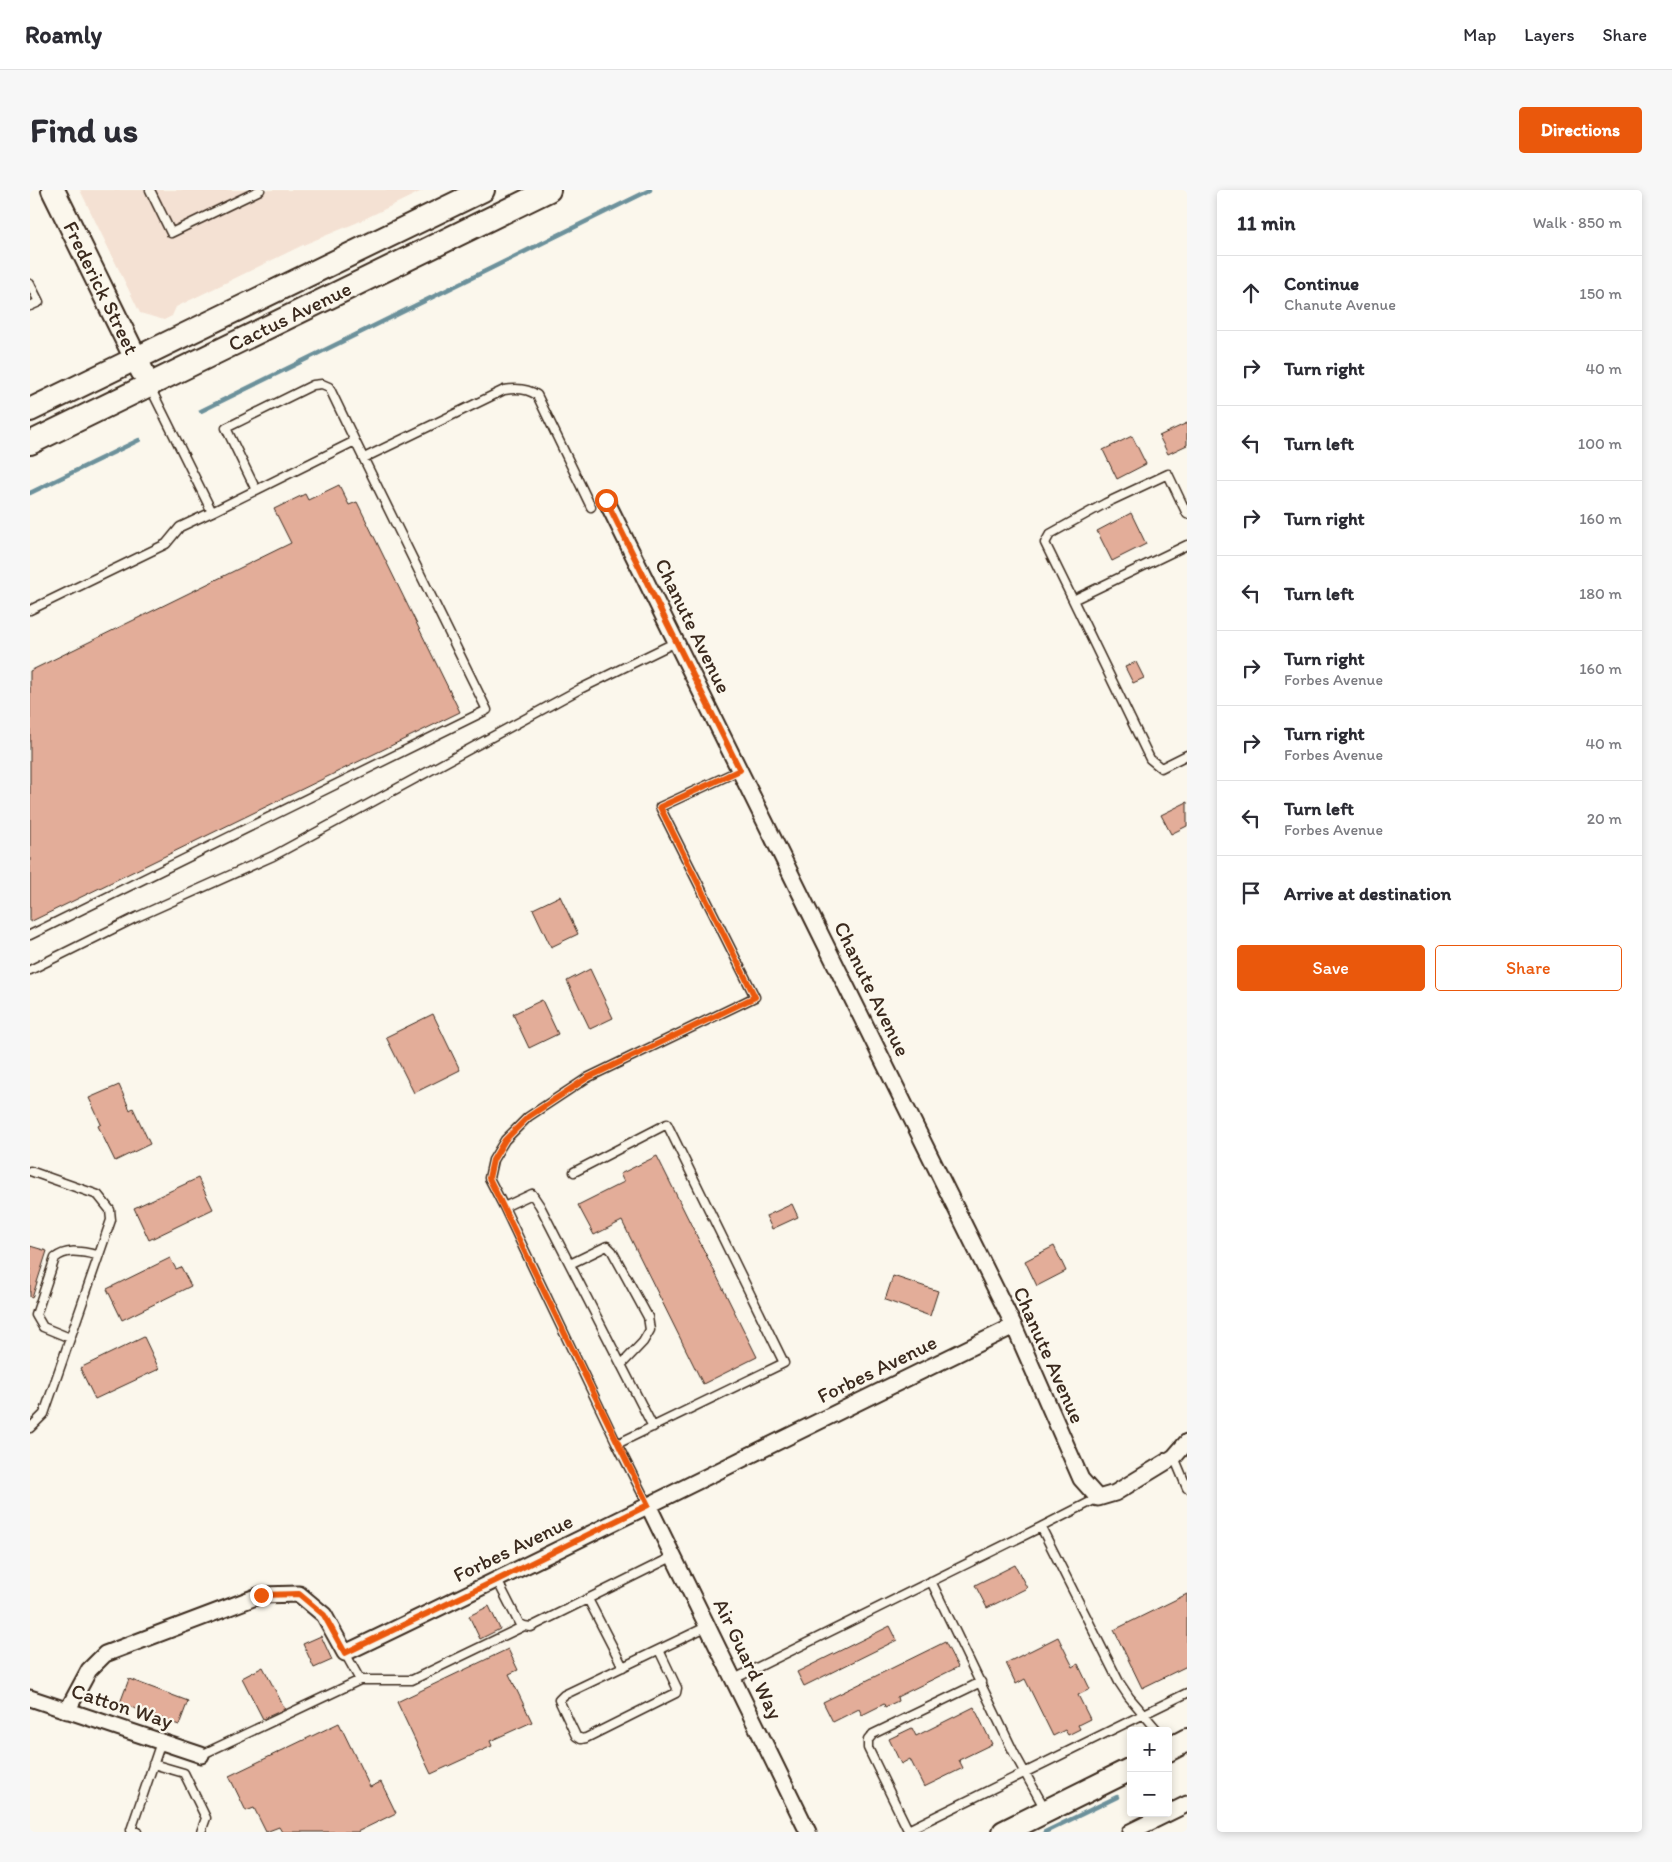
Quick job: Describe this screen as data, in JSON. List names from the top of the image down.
{
  "streets": {
    "main road": ["Frederick Street", "Cactus Avenue"],
    "street": [
      "Chanute Avenue",
      "Forbes Avenue",
      "Air Guard Way",
      "Catton Way"
    ]
  },
  "crossings": [
    ["Frederick Street", "Cactus Avenue"],
    ["Chanute Avenue", "Forbes Avenue"],
    ["Forbes Avenue", "Air Guard Way"]
  ],
  "page": {
    "header": "Roamly",
    "nav": ["Map", "Layers", "Share"],
    "buttons": [
      "Directions",
      ["Save", "Share"]
    ],
    "title": "Find us",
    "heading": ["11 min", "Walk · 850 m"],
    "list": [
      ["Continue", "Chanute Avenue", "150 m"],
      ["Turn right", "40 m"],
      ["Turn left", "100 m"],
      ["Turn right", "160 m"],
      ["Turn left", "180 m"],
      ["Turn right", "Forbes Avenue", "160 m"],
      ["Turn right", "Forbes Avenue", "40 m"],
      ["Turn left", "Forbes Avenue", "20 m"],
      "Arrive at destination"
    ],
    "map_buttons": ["+", "−"]
  }
}
